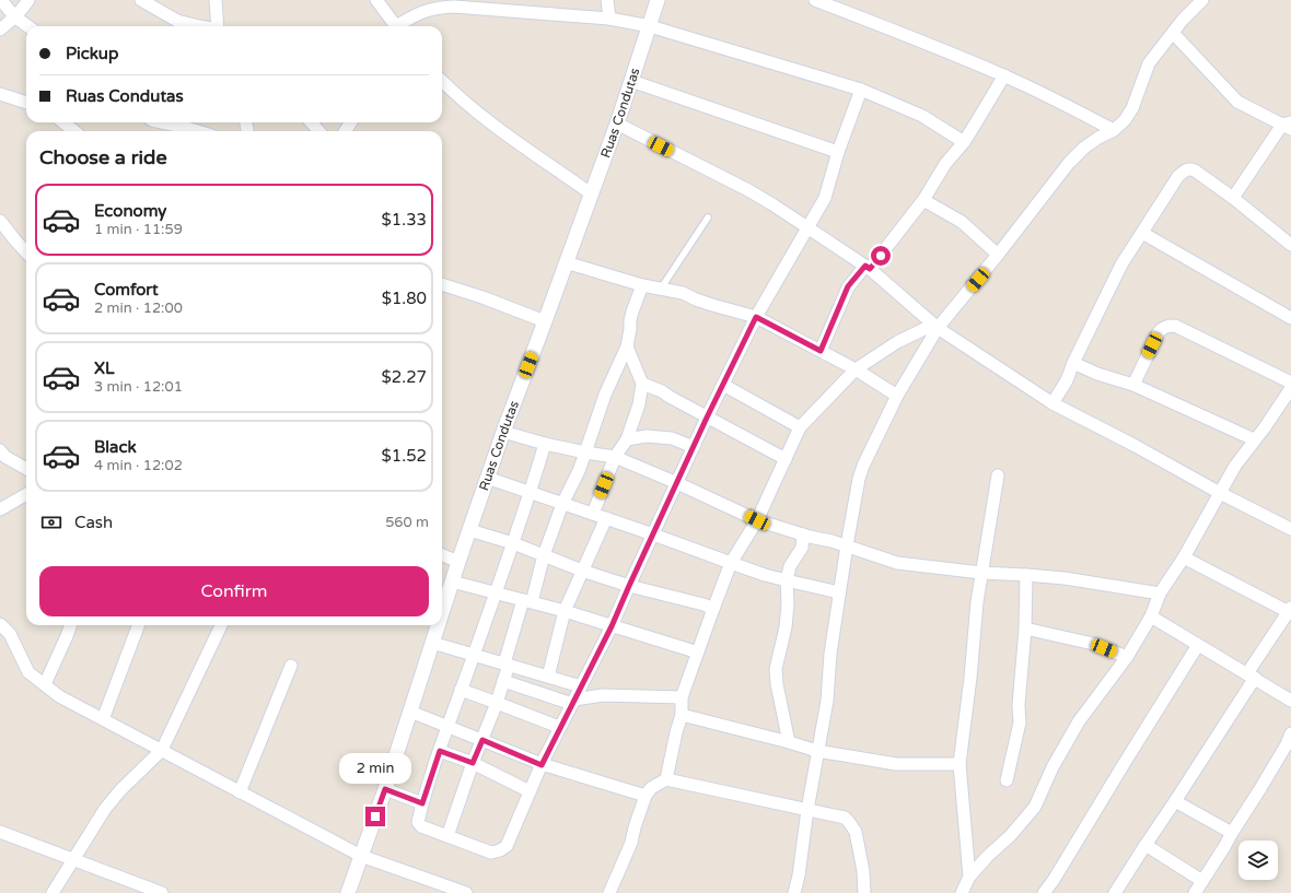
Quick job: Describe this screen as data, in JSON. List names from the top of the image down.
{
  "streets": {
    "street": ["Ruas Condutas"]
  },
  "page": {
    "banner": ["Pickup", "Ruas Condutas"],
    "heading": "Choose a ride",
    "list": [
      {
        "name": "Economy",
        "note": "1 min · 11:59",
        "value": "$1.33"
      },
      {
        "name": "Comfort",
        "note": "2 min · 12:00",
        "value": "$1.80"
      },
      {
        "name": "XL",
        "note": "3 min · 12:01",
        "value": "$2.27"
      },
      {
        "name": "Black",
        "note": "4 min · 12:02",
        "value": "$1.52"
      }
    ],
    "pay": ["Cash", "560 m"],
    "buttons": "Confirm",
    "bubble": "2 min"
  }
}
